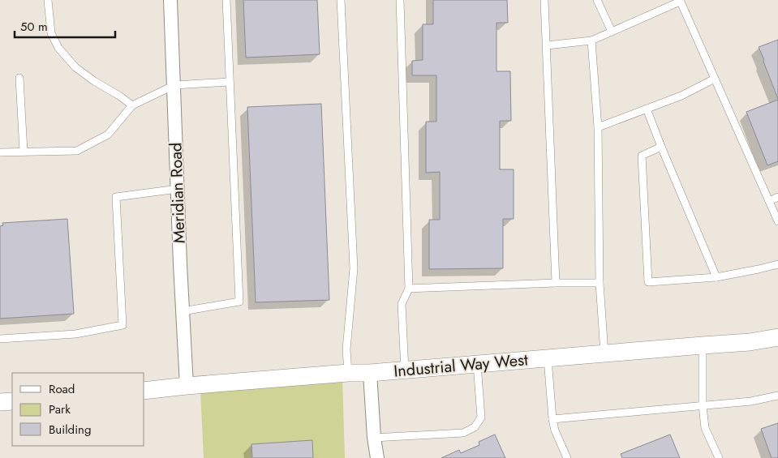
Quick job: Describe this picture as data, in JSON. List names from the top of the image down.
{
  "streets": {
    "street": ["Meridian Road", "Industrial Way West"]
  },
  "crossings": [
    ["Meridian Road", "Industrial Way West"]
  ],
  "legend": ["Road", "Park", "Building"],
  "scale_bar": "50 m"
}
